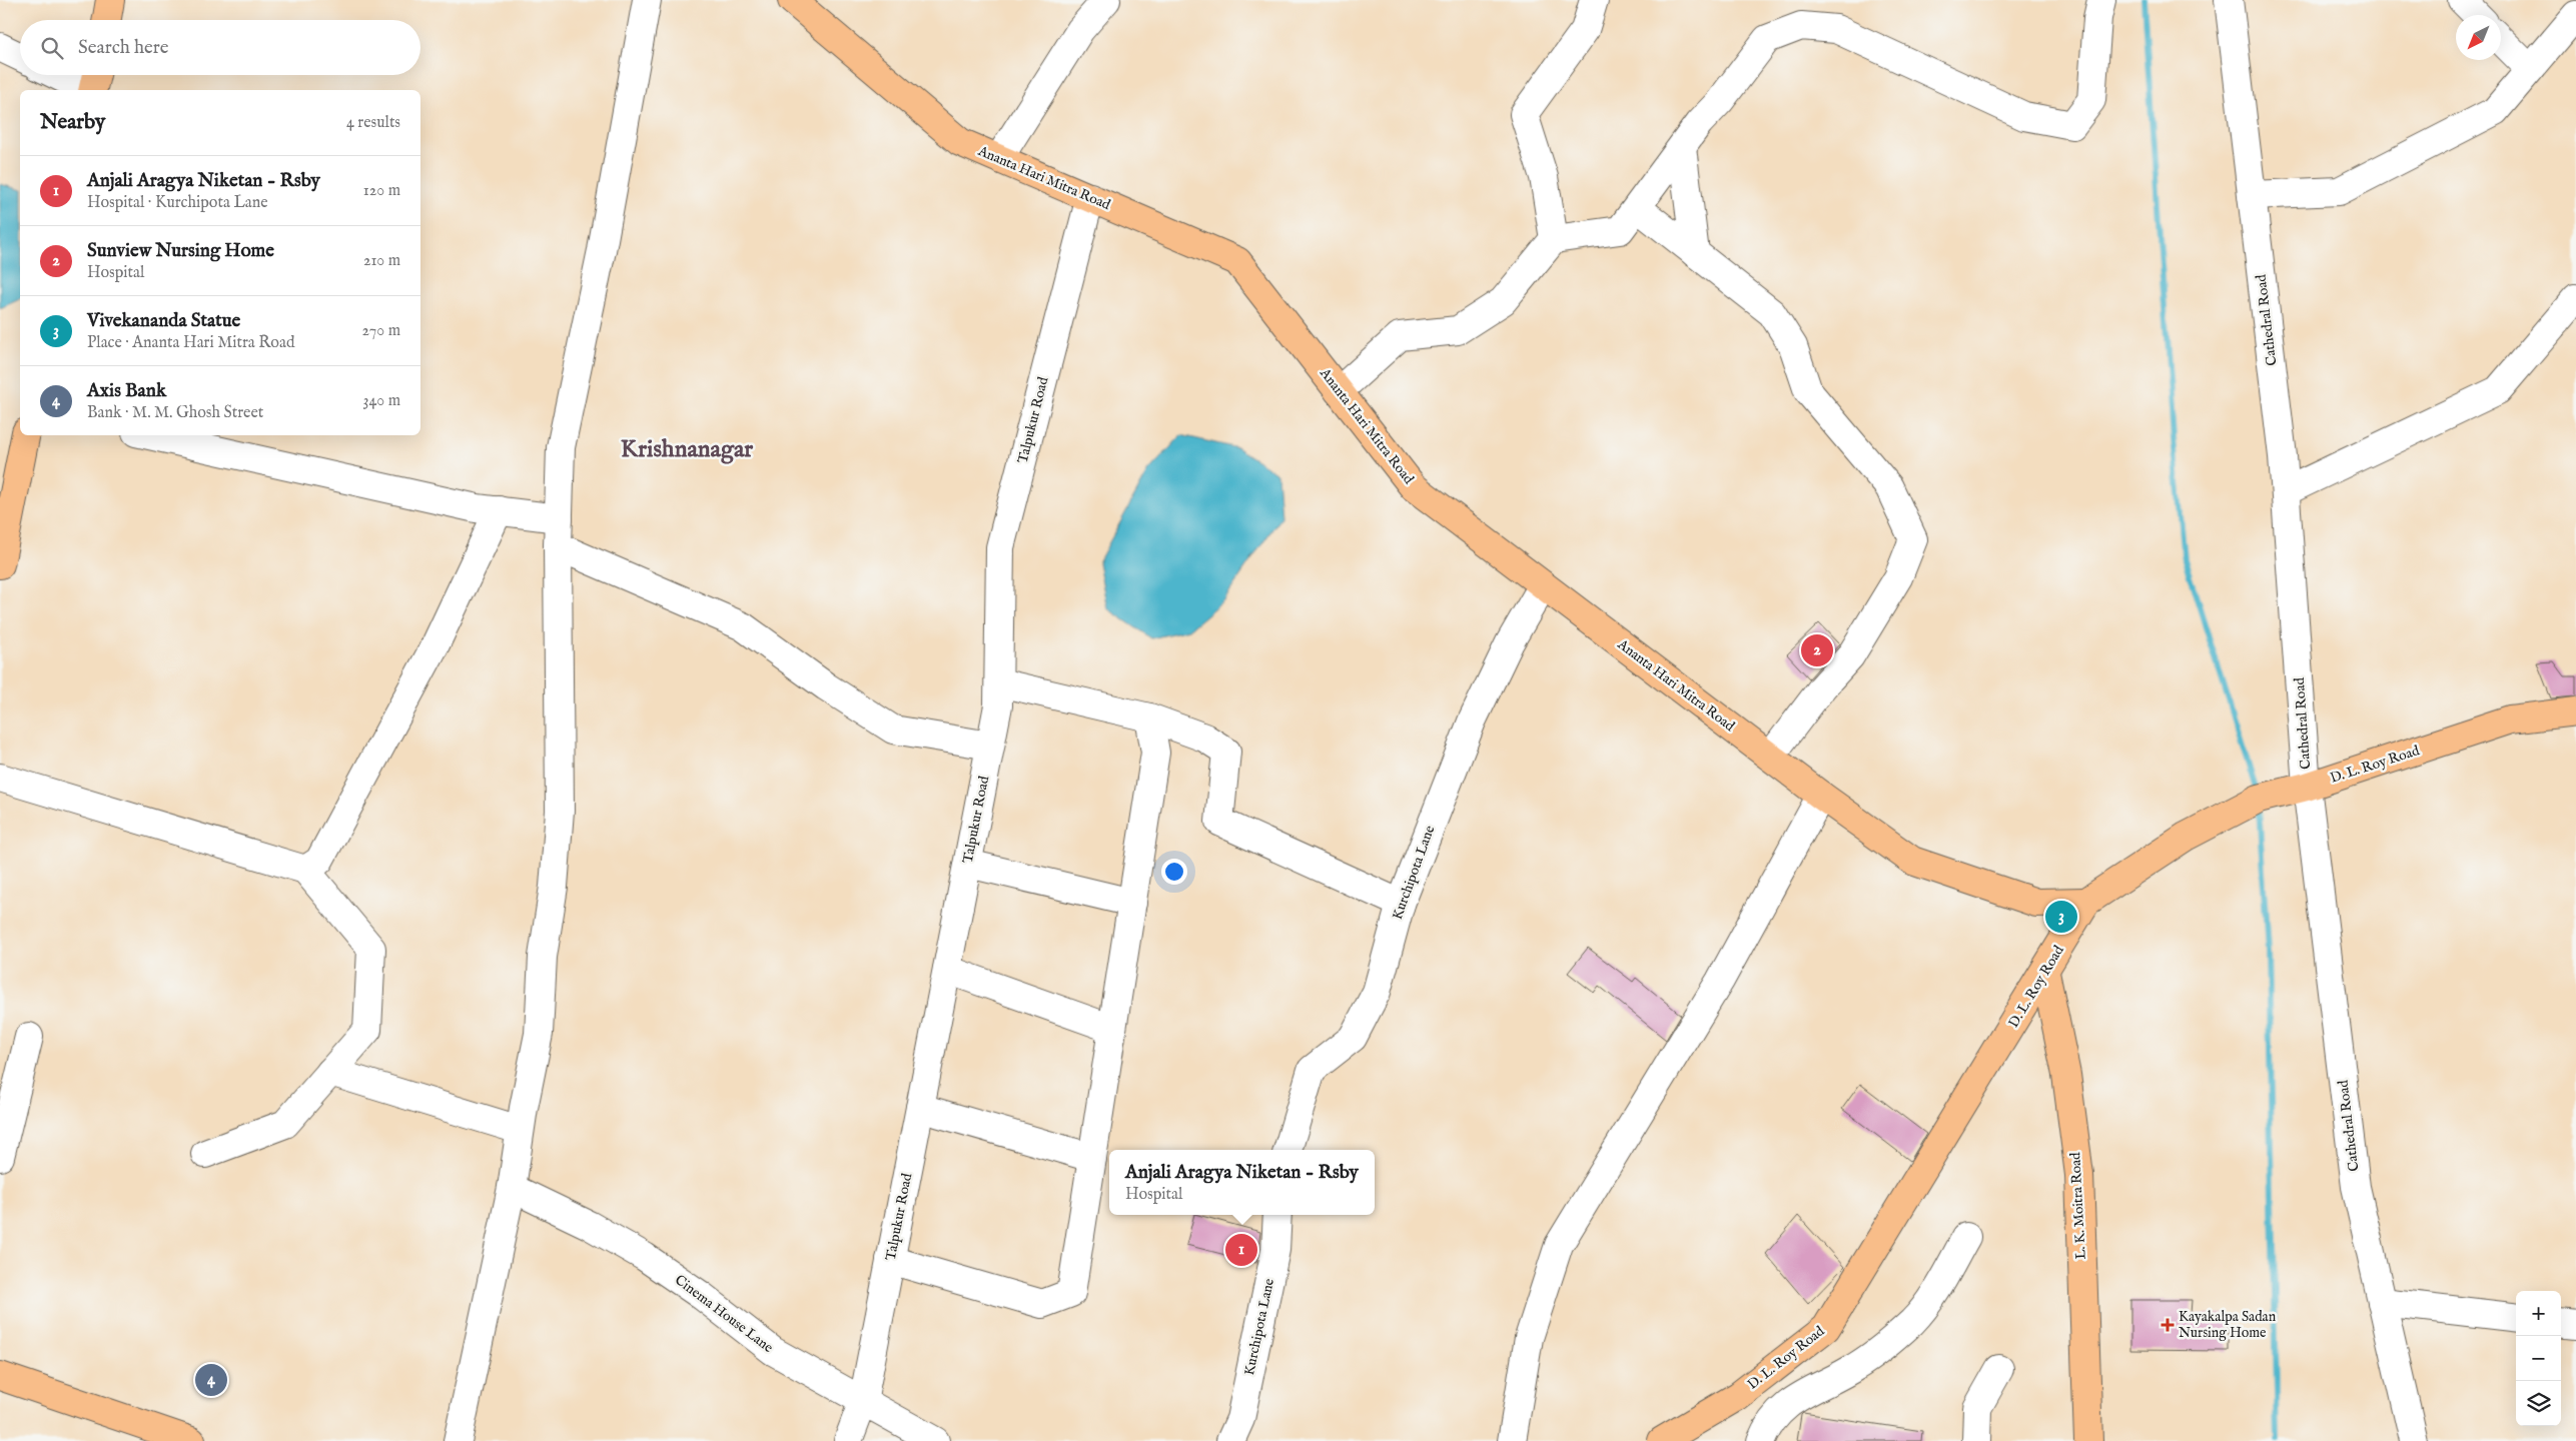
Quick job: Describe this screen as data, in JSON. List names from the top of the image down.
{
  "streets": {
    "main road": ["Ananta Hari Mitra Road", "D. L. Roy Road", "L. K. Moitra Road"],
    "street": [
      "Cathedral Road",
      "Talpukur Road",
      "Kurchipota Lane",
      "Cinema House Lane"
    ]
  },
  "crossings": [
    ["Ananta Hari Mitra Road", "Talpukur Road"],
    ["Ananta Hari Mitra Road", "D. L. Roy Road"],
    ["Ananta Hari Mitra Road", "Kurchipota Lane"],
    ["Cathedral Road", "D. L. Roy Road"],
    ["Talpukur Road", "Cinema House Lane"],
    ["D. L. Roy Road", "L. K. Moitra Road"]
  ],
  "districts": ["Krishnanagar"],
  "places": {
    "health": ["Kayakalpa Sadan Nursing Home"]
  },
  "north": "bottom left",
  "page": {
    "search": "Search here",
    "heading": ["Nearby", "4 results"],
    "list": [
      {
        "mark": "1",
        "name": "Anjali Aragya Niketan - Rsby",
        "note": "Hospital · Kurchipota Lane",
        "value": "120 m"
      },
      {
        "mark": "2",
        "name": "Sunview Nursing Home",
        "note": "Hospital",
        "value": "210 m"
      },
      {
        "mark": "3",
        "name": "Vivekananda Statue",
        "note": "Place · Ananta Hari Mitra Road",
        "value": "270 m"
      },
      {
        "mark": "4",
        "name": "Axis Bank",
        "note": "Bank · M. M. Ghosh Street",
        "value": "340 m"
      }
    ],
    "pins": [
      "2",
      "3",
      "1",
      "4"
    ],
    "popup": ["Anjali Aragya Niketan - Rsby", "Hospital"],
    "map_buttons": ["+", "−"]
  }
}
